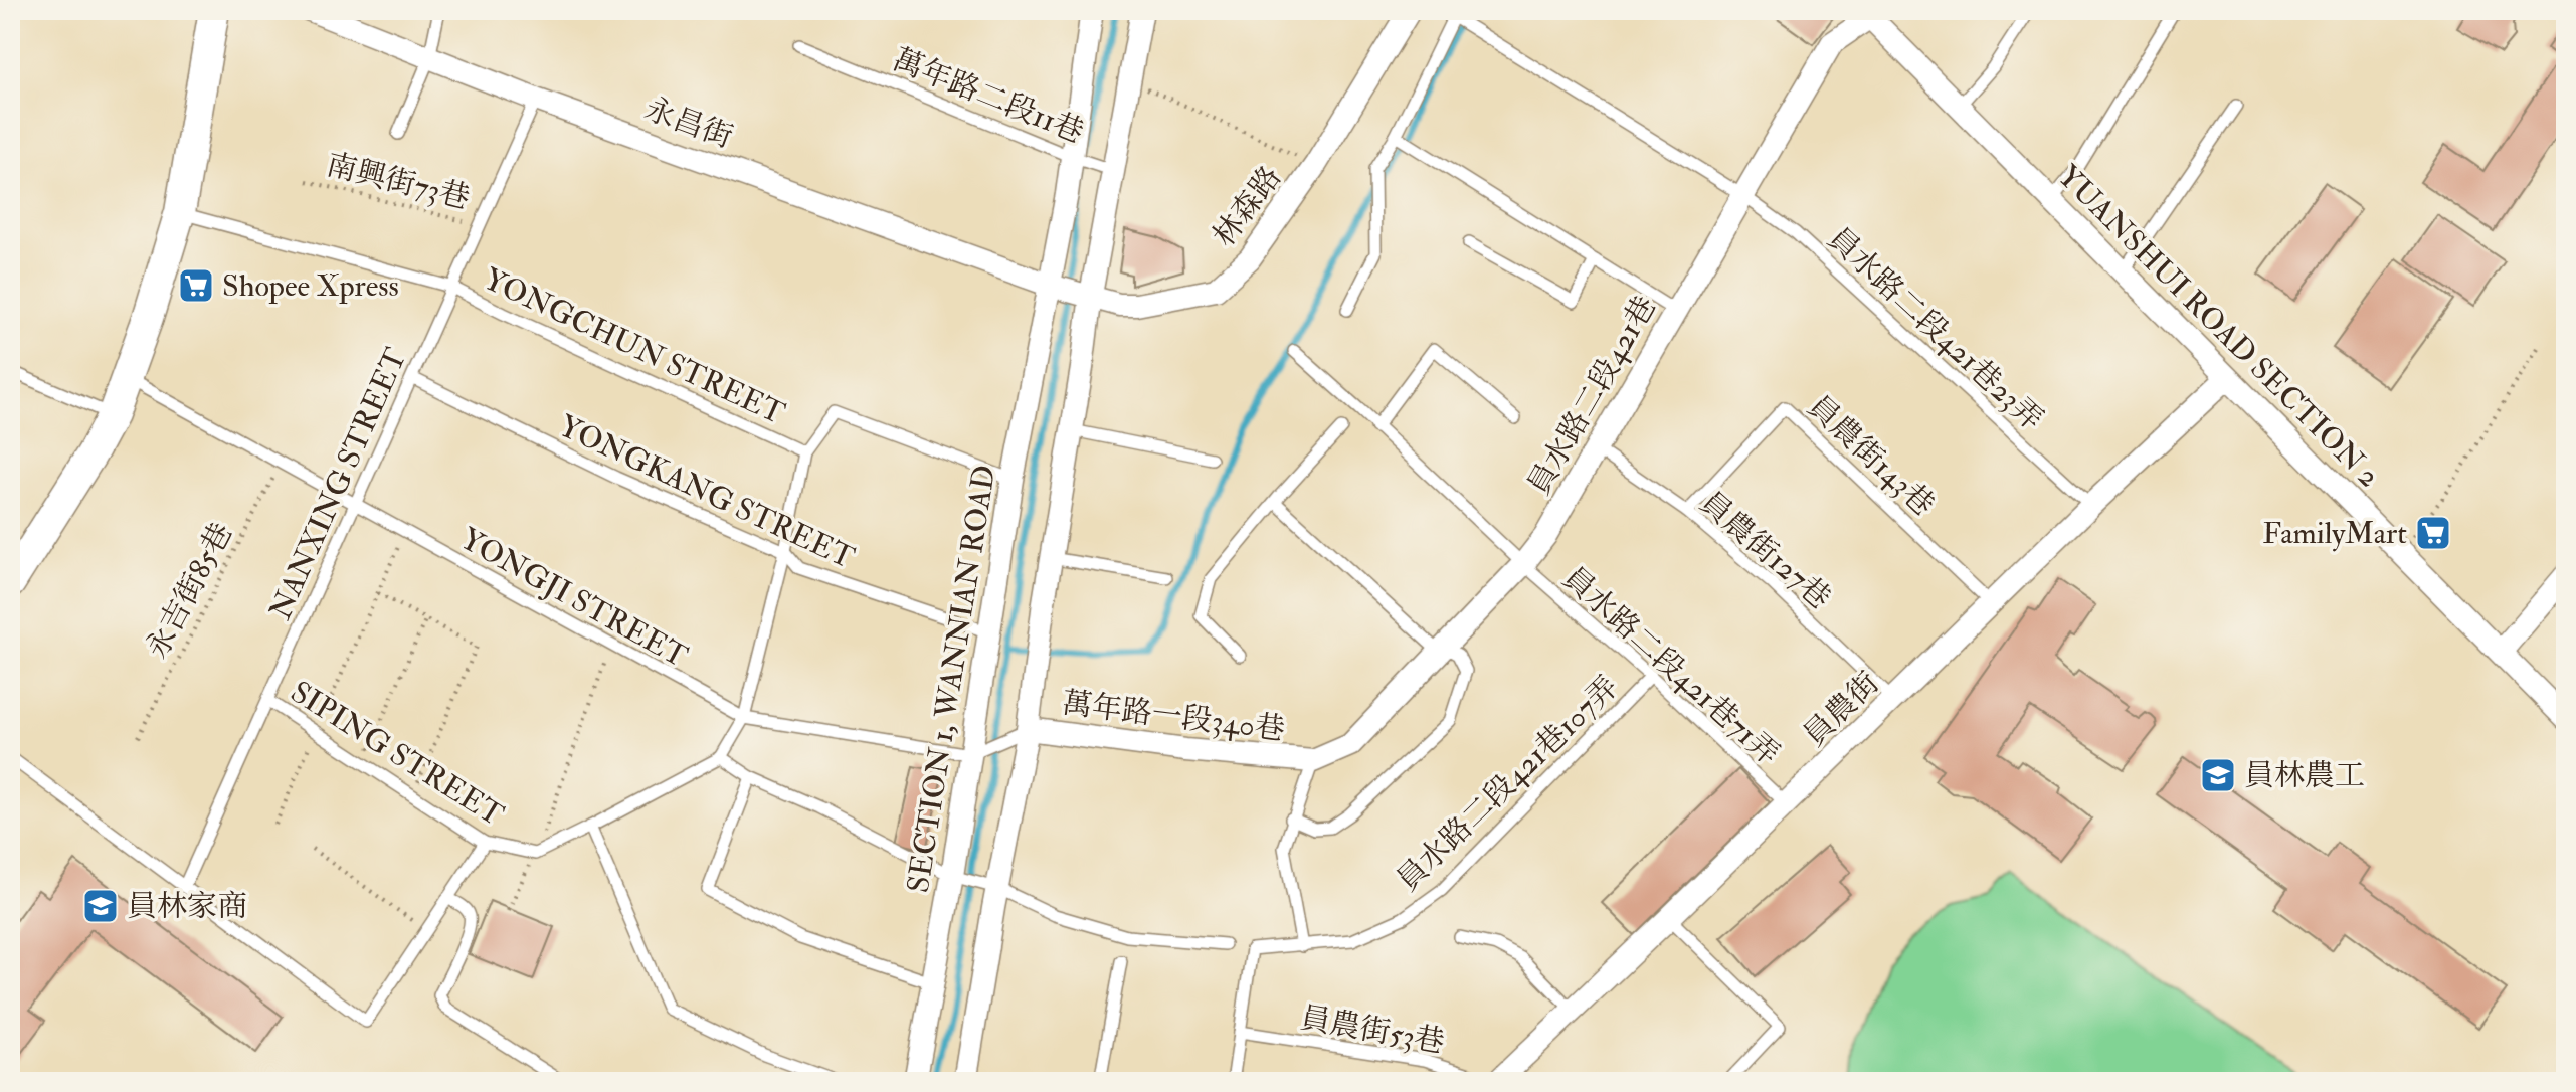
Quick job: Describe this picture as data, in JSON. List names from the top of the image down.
{
  "streets": {
    "street": [
      "永昌街",
      "林森路",
      "YUANSHUI ROAD SECTION 2",
      "員水路二段421巷",
      "SECTION 1, WANNIAN ROAD",
      "員農街",
      "萬年路一段340巷"
    ],
    "lane": [
      "萬年路二段11巷",
      "員水路二段421巷23弄",
      "YONGCHUN STREET",
      "員農街143巷",
      "NANXING STREET",
      "YONGKANG STREET",
      "員農街127巷",
      "YONGJI STREET",
      "員水路二段421巷71弄",
      "SIPING STREET",
      "員水路二段421巷107弄",
      "員農街53巷"
    ],
    "path": ["南興街73巷", "永吉街85巷"]
  },
  "crossings": [
    ["萬年路二段11巷", "SECTION 1, WANNIAN ROAD"],
    ["永昌街", "林森路"],
    ["永昌街", "NANXING STREET"],
    ["永昌街", "SECTION 1, WANNIAN ROAD"],
    ["南興街73巷", "NANXING STREET"],
    ["林森路", "SECTION 1, WANNIAN ROAD"],
    ["YUANSHUI ROAD SECTION 2", "員水路二段421巷"],
    ["YUANSHUI ROAD SECTION 2", "員農街"],
    ["員水路二段421巷23弄", "員水路二段421巷"],
    ["員水路二段421巷23弄", "員農街"],
    ["YONGCHUN STREET", "NANXING STREET"],
    ["YONGCHUN STREET", "YONGKANG STREET"],
    ["YONGCHUN STREET", "YONGJI STREET"],
    ["員水路二段421巷", "員農街127巷"],
    ["員水路二段421巷", "員水路二段421巷71弄"],
    ["員水路二段421巷", "萬年路一段340巷"],
    ["員農街143巷", "員農街127巷"],
    ["員農街143巷", "員農街"],
    ["NANXING STREET", "YONGKANG STREET"],
    ["NANXING STREET", "YONGJI STREET"],
    ["NANXING STREET", "SIPING STREET"],
    ["YONGKANG STREET", "SECTION 1, WANNIAN ROAD"],
    ["員農街127巷", "員農街"],
    ["永吉街85巷", "YONGJI STREET"],
    ["YONGJI STREET", "SECTION 1, WANNIAN ROAD"],
    ["員水路二段421巷71弄", "員農街"],
    ["員水路二段421巷71弄", "員水路二段421巷107弄"],
    ["員農街", "員農街53巷"],
    ["員水路二段421巷107弄", "員農街53巷"]
  ],
  "places": {
    "supermarket": ["Shopee Xpress", "FamilyMart"],
    "school or university": ["員林農工", "員林家商"]
  }
}
